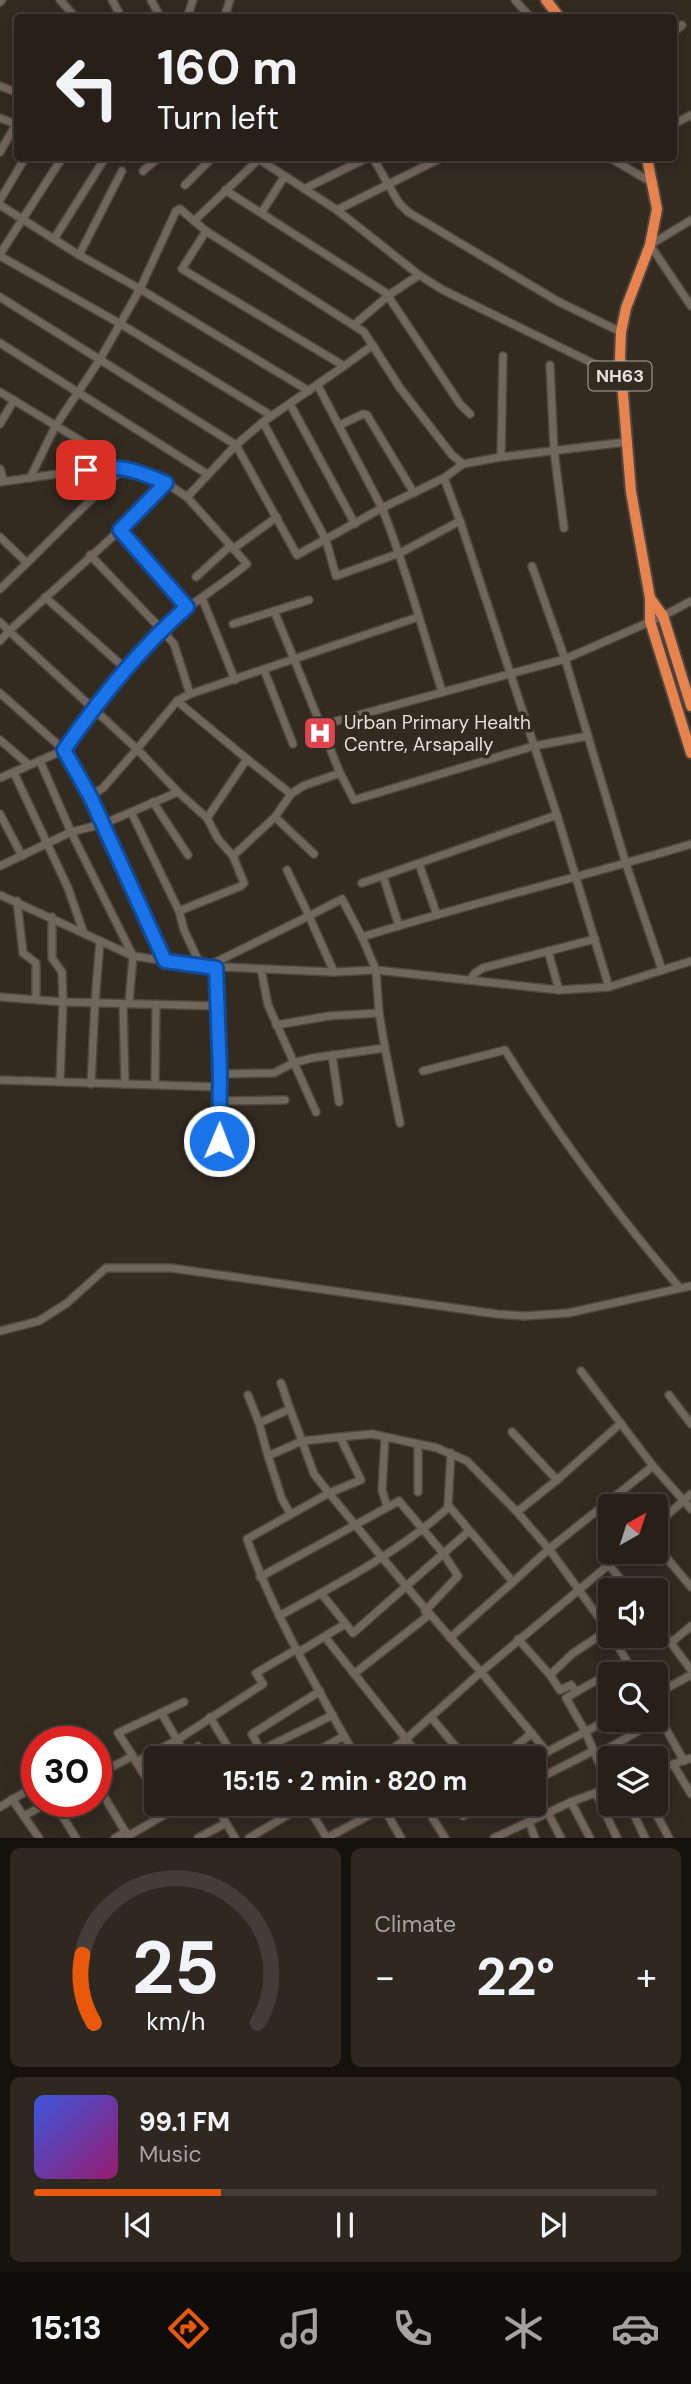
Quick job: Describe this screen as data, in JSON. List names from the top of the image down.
{
  "streets": {
    "highway": ["NH63"]
  },
  "places": {
    "hospital": ["Urban Primary Health Centre, Arsapally"]
  },
  "north": "top right",
  "page": {
    "turn": ["160 m", "Turn left"],
    "limit": "30",
    "trip": "15:15 · 2 min · 820 m",
    "tile": "Climate",
    "heat": ["−", "22°", "+"],
    "song": ["99.1 FM", "Music"],
    "tabs": "15:13",
    "gauge": ["25", "km/h"]
  }
}
